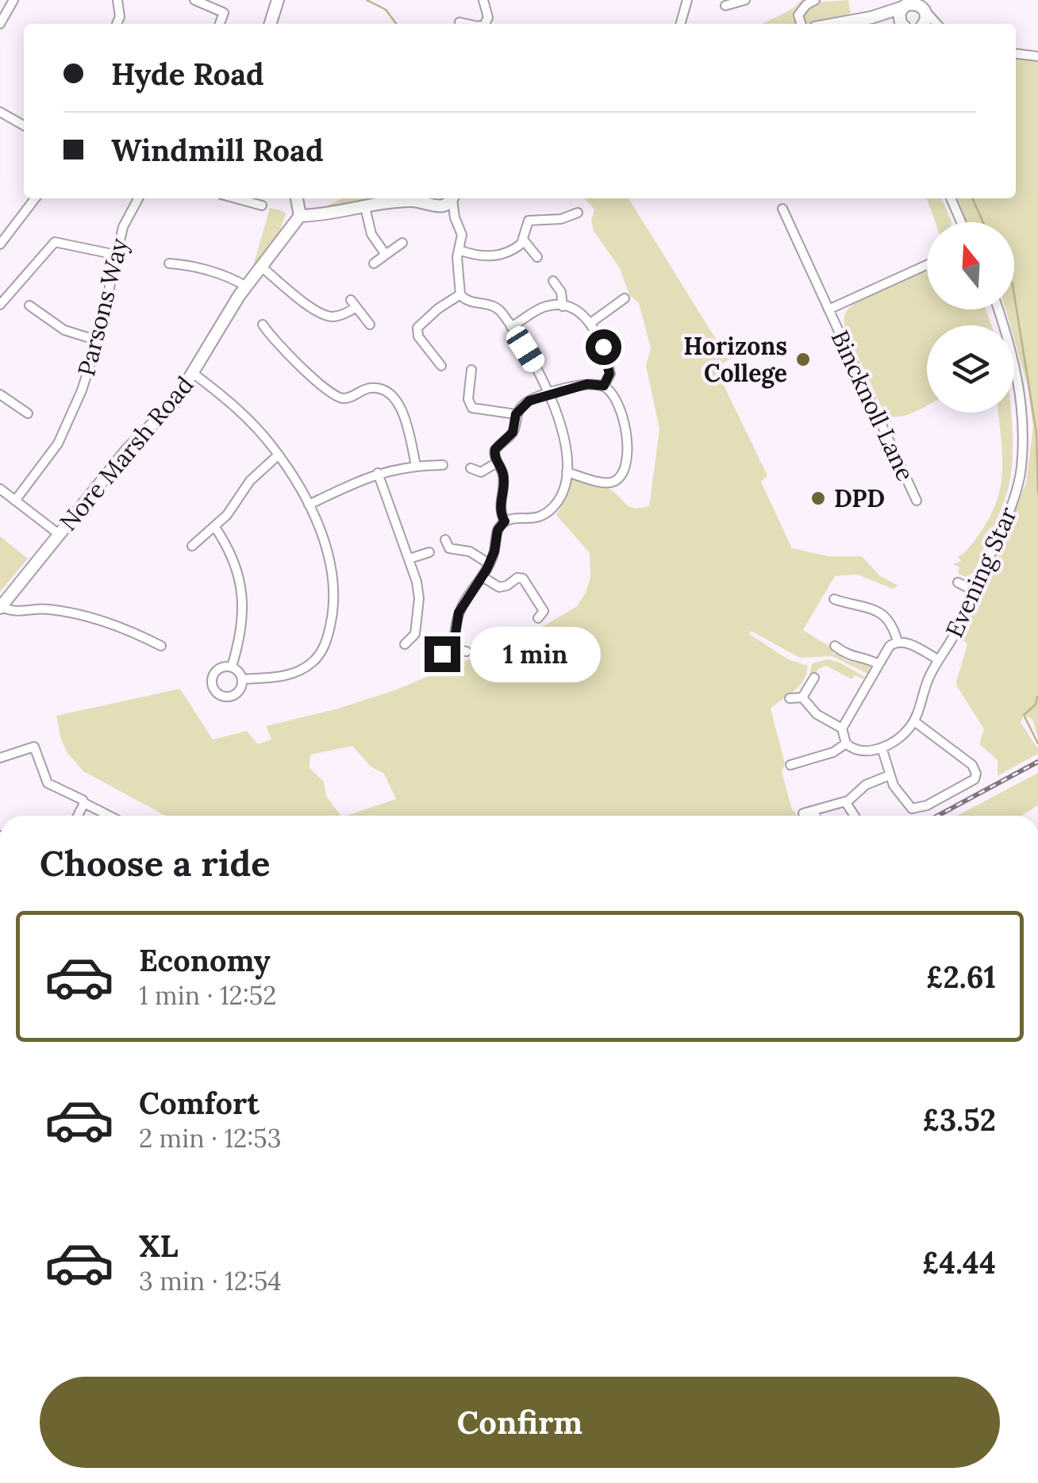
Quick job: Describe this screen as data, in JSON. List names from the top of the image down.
{
  "streets": {
    "street": [
      "Parsons Way",
      "Bincknoll Lane",
      "Nore Marsh Road",
      "Evening Star"
    ]
  },
  "places": ["Horizons College", "DPD"],
  "north": "top",
  "page": {
    "banner": ["Hyde Road", "Windmill Road"],
    "bubble": "1 min",
    "heading": "Choose a ride",
    "list": [
      {
        "name": "Economy",
        "note": "1 min · 12:52",
        "value": "£2.61"
      },
      {
        "name": "Comfort",
        "note": "2 min · 12:53",
        "value": "£3.52"
      },
      {
        "name": "XL",
        "note": "3 min · 12:54",
        "value": "£4.44"
      }
    ],
    "buttons": "Confirm"
  }
}
